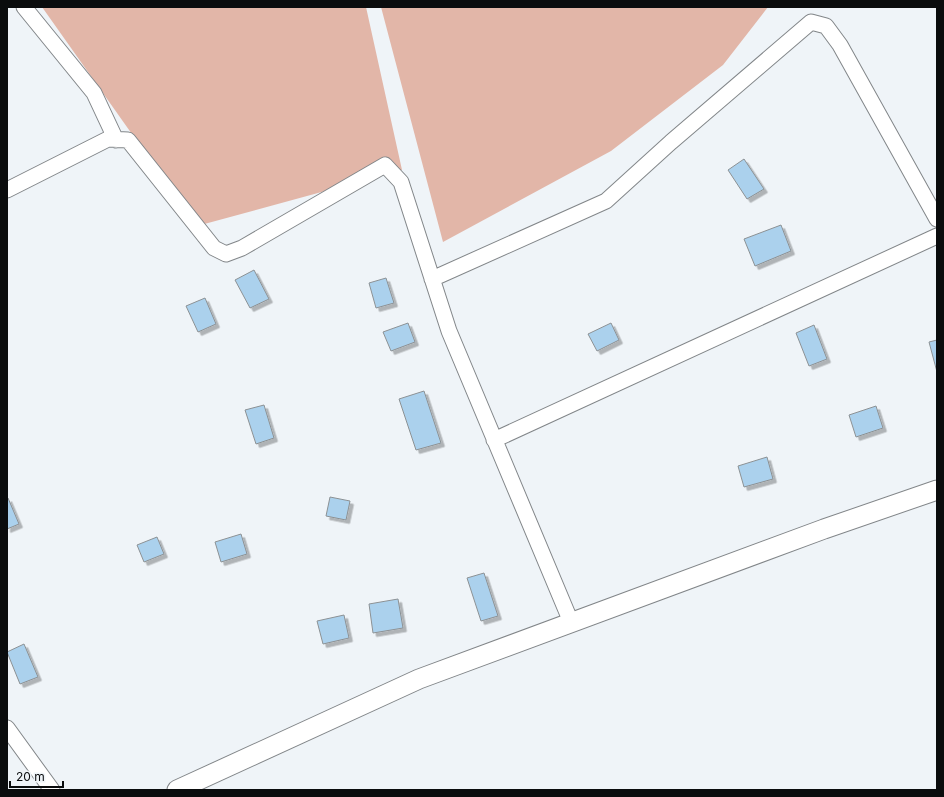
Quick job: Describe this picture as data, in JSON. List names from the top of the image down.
{
  "scale_bar": "20 m"
}
